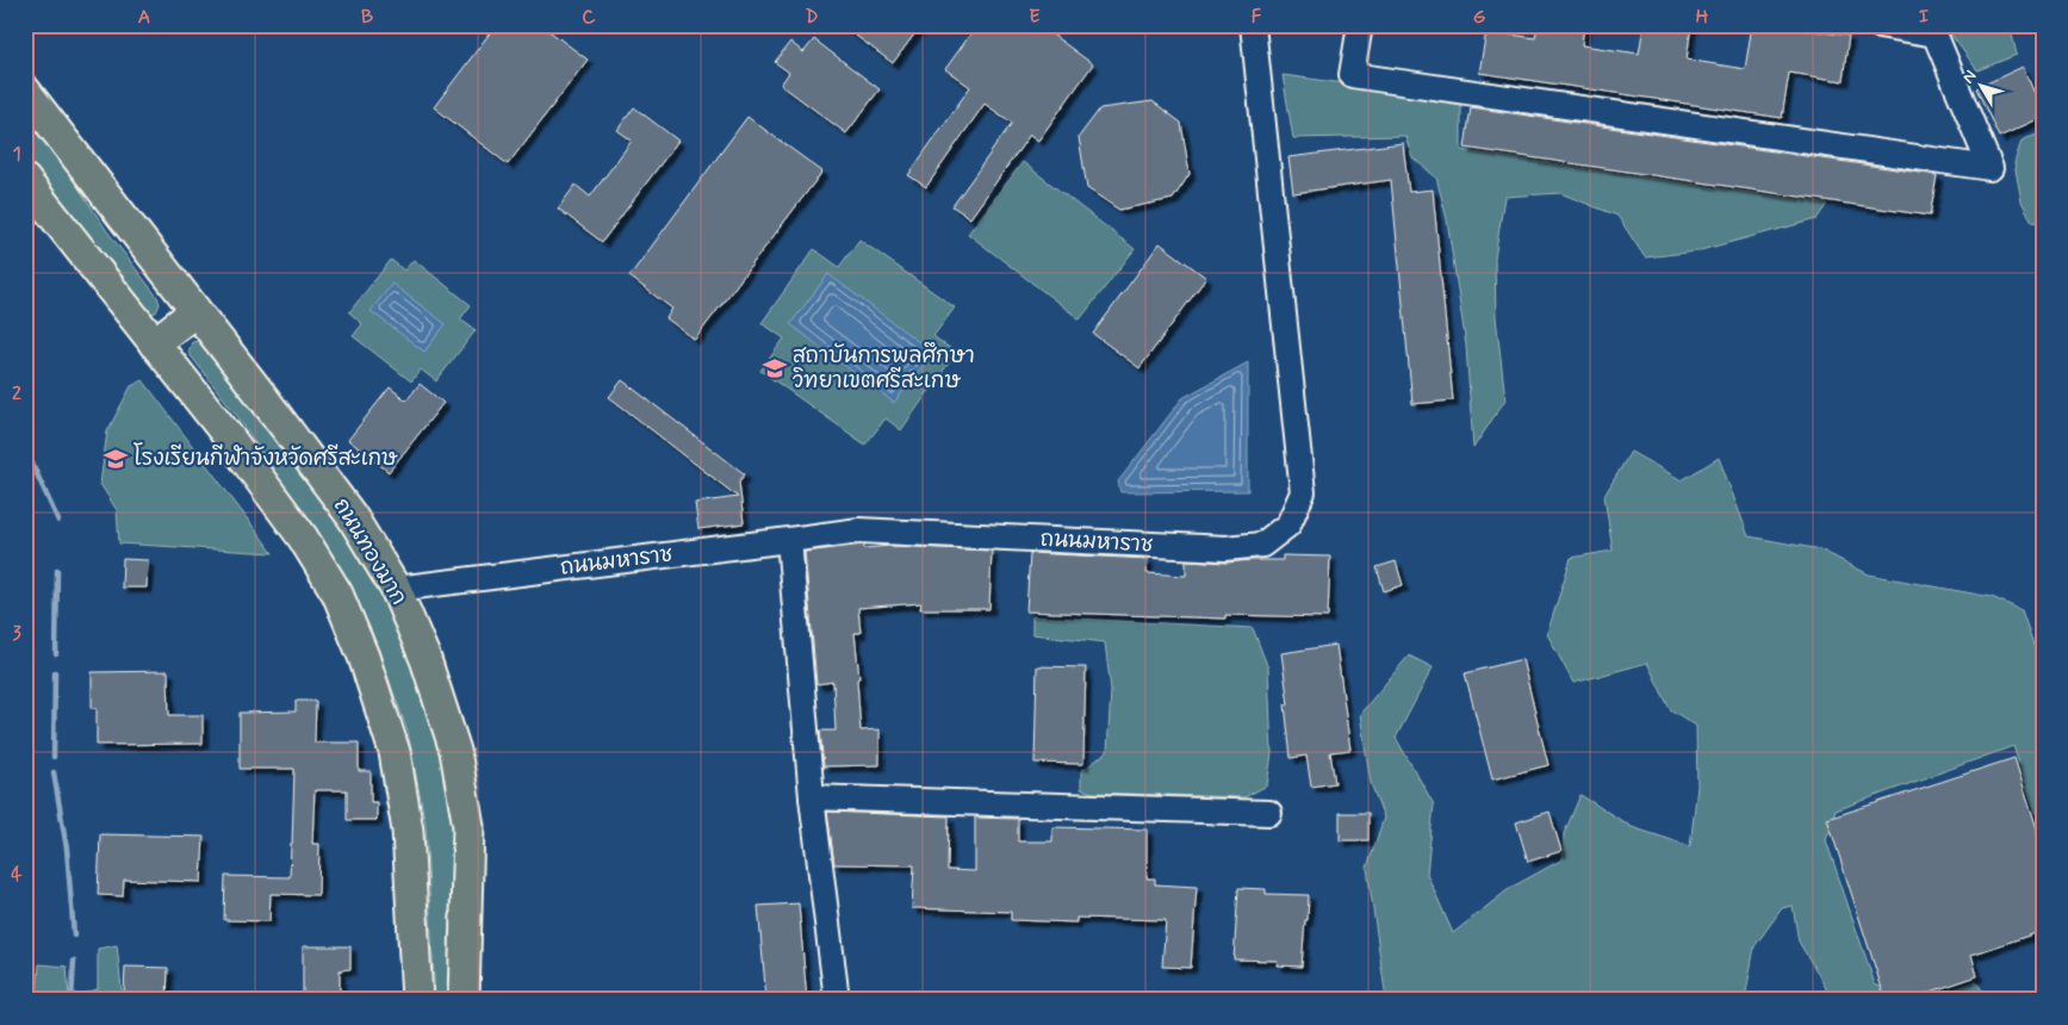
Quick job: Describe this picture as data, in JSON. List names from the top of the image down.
{
  "streets": {
    "main road": ["ถนนทองมาก"],
    "street": ["ถนนมหาราช"]
  },
  "crossings": [
    ["ถนนมหาราช", "ถนนทองมาก"]
  ],
  "places": {
    "school or university": ["สถาบันการพลศึกษา วิทยาเขตศรีสะเกษ", "โรงเรียนกีฬาจังหวัดศรีสะเกษ"]
  },
  "north": "top left",
  "grid": {
    "columns": [
      "A",
      "B",
      "C",
      "D",
      "E",
      "F",
      "G",
      "H",
      "I"
    ],
    "rows": [
      "1",
      "2",
      "3",
      "4"
    ]
  }
}
